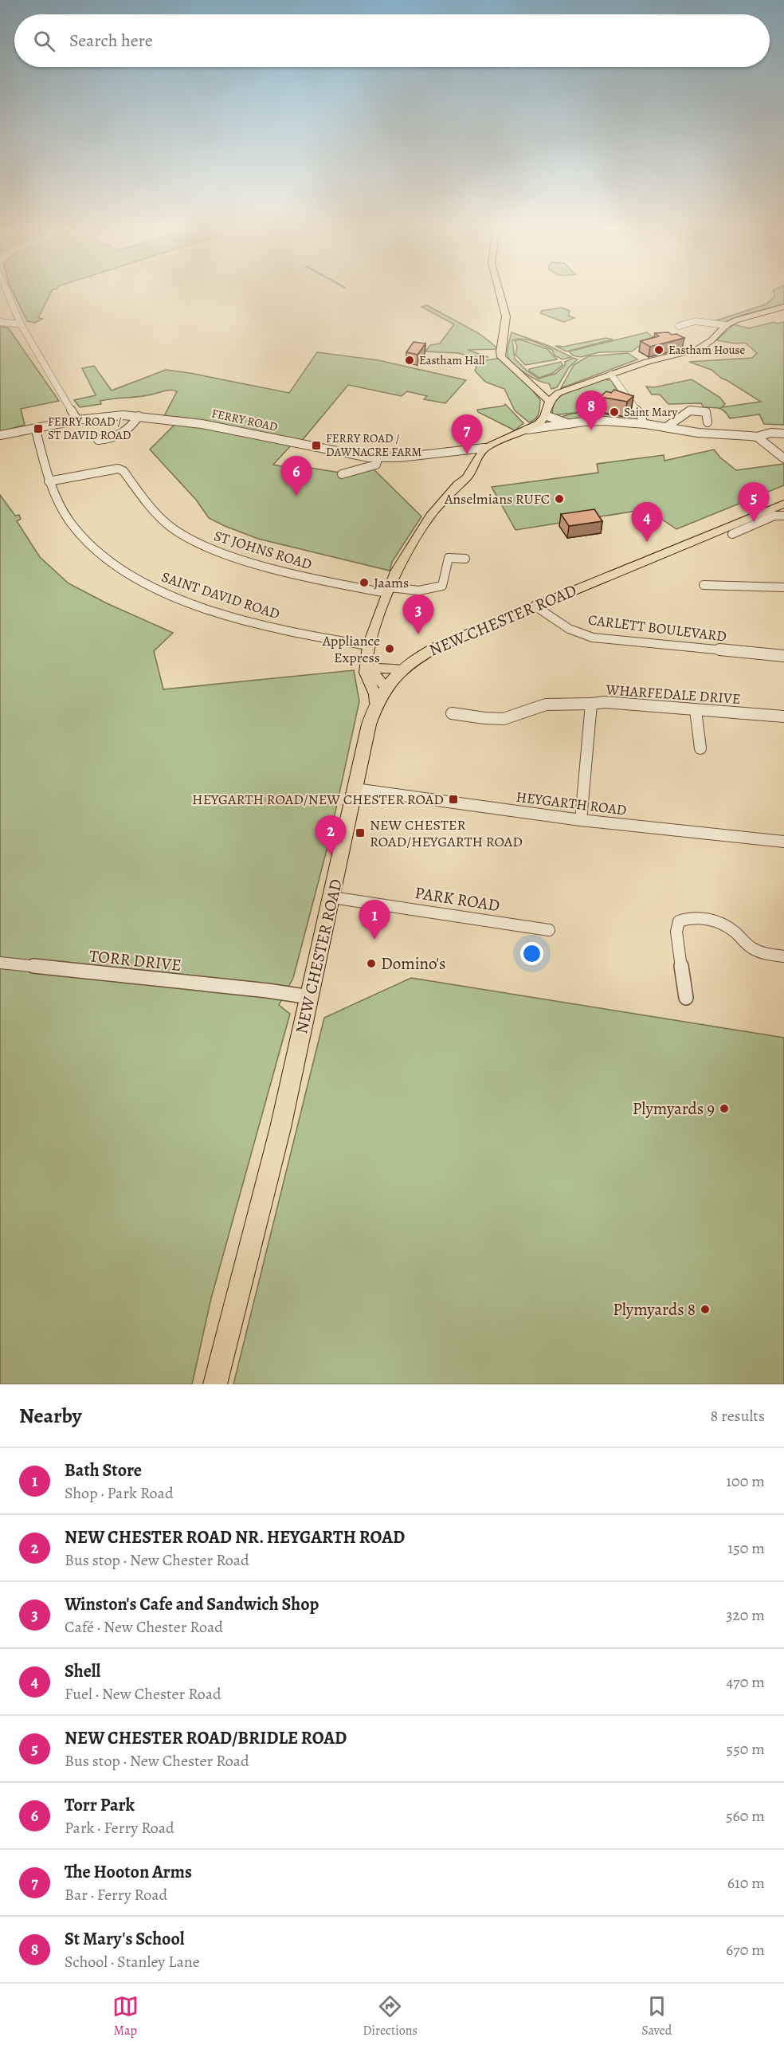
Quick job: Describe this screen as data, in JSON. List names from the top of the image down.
{
  "streets": {
    "highway": ["NEW CHESTER ROAD"],
    "street": [
      "FERRY ROAD",
      "ST JOHNS ROAD",
      "SAINT DAVID ROAD",
      "CARLETT BOULEVARD",
      "WHARFEDALE DRIVE",
      "HEYGARTH ROAD",
      "PARK ROAD",
      "TORR DRIVE"
    ]
  },
  "crossings": [
    ["ST JOHNS ROAD", "SAINT DAVID ROAD"],
    ["NEW CHESTER ROAD", "CARLETT BOULEVARD"],
    ["NEW CHESTER ROAD", "HEYGARTH ROAD"],
    ["NEW CHESTER ROAD", "PARK ROAD"],
    ["NEW CHESTER ROAD", "TORR DRIVE"],
    ["WHARFEDALE DRIVE", "HEYGARTH ROAD"]
  ],
  "places": {
    "other": [
      "Eastham House",
      "Eastham Hall",
      "Saint Mary",
      "Anselmians RUFC",
      "Jaams",
      "Appliance Express",
      "Domino's",
      "Plymyards 9",
      "Plymyards 8"
    ],
    "transit": [
      "FERRY ROAD / ST DAVID ROAD",
      "FERRY ROAD / DAWNACRE FARM",
      "HEYGARTH ROAD/NEW CHESTER ROAD",
      "NEW CHESTER ROAD/HEYGARTH ROAD"
    ]
  },
  "page": {
    "search": "Search here",
    "pins": [
      "8",
      "7",
      "6",
      "5",
      "4",
      "3",
      "2",
      "1"
    ],
    "heading": ["Nearby", "8 results"],
    "list": [
      {
        "mark": "1",
        "name": "Bath Store",
        "note": "Shop · Park Road",
        "value": "100 m"
      },
      {
        "mark": "2",
        "name": "NEW CHESTER ROAD NR. HEYGARTH ROAD",
        "note": "Bus stop · New Chester Road",
        "value": "150 m"
      },
      {
        "mark": "3",
        "name": "Winston's Cafe and Sandwich Shop",
        "note": "Café · New Chester Road",
        "value": "320 m"
      },
      {
        "mark": "4",
        "name": "Shell",
        "note": "Fuel · New Chester Road",
        "value": "470 m"
      },
      {
        "mark": "5",
        "name": "NEW CHESTER ROAD/BRIDLE ROAD",
        "note": "Bus stop · New Chester Road",
        "value": "550 m"
      },
      {
        "mark": "6",
        "name": "Torr Park",
        "note": "Park · Ferry Road",
        "value": "560 m"
      },
      {
        "mark": "7",
        "name": "The Hooton Arms",
        "note": "Bar · Ferry Road",
        "value": "610 m"
      },
      {
        "mark": "8",
        "name": "St Mary's School",
        "note": "School · Stanley Lane",
        "value": "670 m"
      }
    ],
    "nav": ["Map", "Directions", "Saved"]
  }
}
